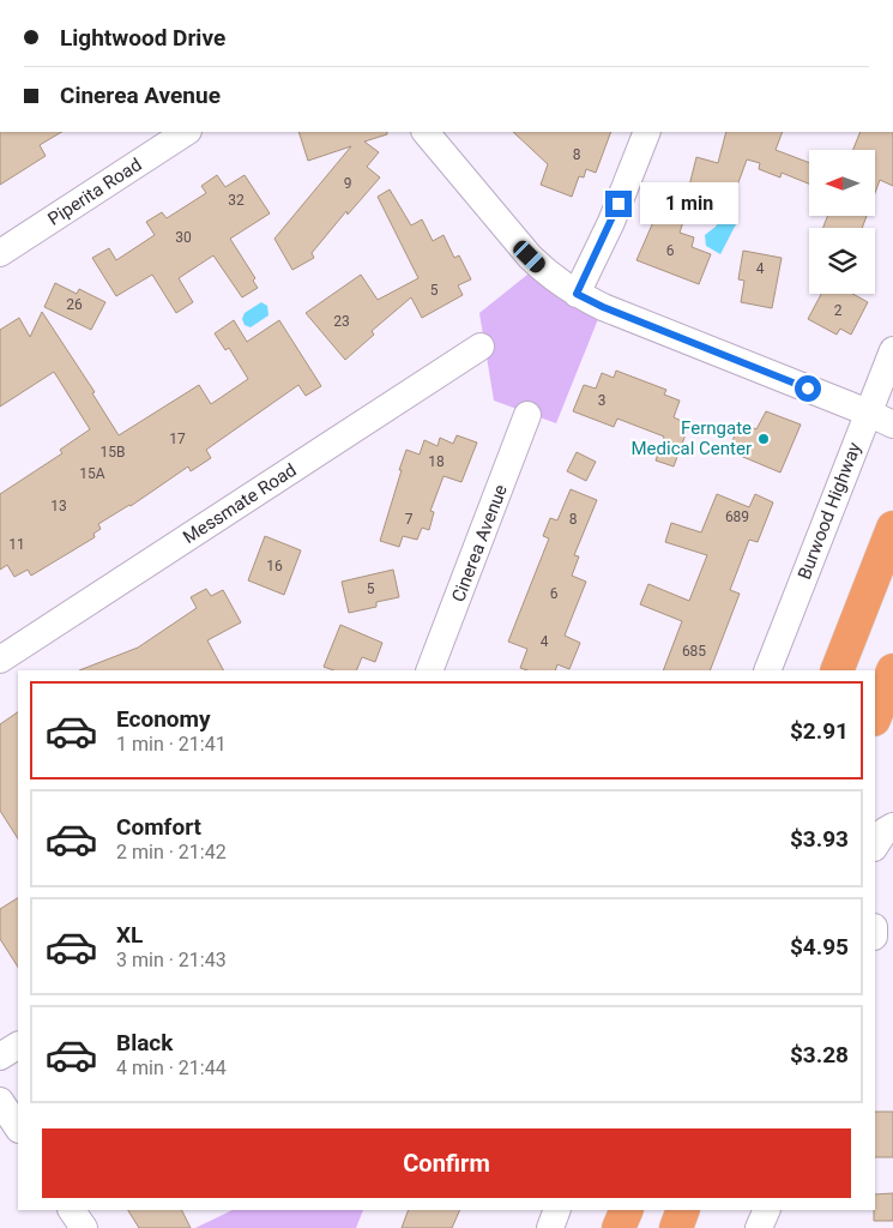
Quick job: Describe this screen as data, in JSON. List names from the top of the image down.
{
  "streets": {
    "street": [
      "Piperita Road",
      "Messmate Road",
      "Burwood Highway",
      "Cinerea Avenue"
    ]
  },
  "places": ["Ferngate Medical Center"],
  "house_numbers": [
    "8",
    "9",
    "32",
    "30",
    "6",
    "4",
    "5",
    "26",
    "2",
    "23",
    "3",
    "17",
    "15B",
    "18",
    "15A",
    "13",
    "689",
    "7",
    "8",
    "11",
    "16",
    "5",
    "6",
    "4",
    "685"
  ],
  "north": "left",
  "page": {
    "banner": ["Lightwood Drive", "Cinerea Avenue"],
    "bubble": "1 min",
    "list": [
      {
        "name": "Economy",
        "note": "1 min · 21:41",
        "value": "$2.91"
      },
      {
        "name": "Comfort",
        "note": "2 min · 21:42",
        "value": "$3.93"
      },
      {
        "name": "XL",
        "note": "3 min · 21:43",
        "value": "$4.95"
      },
      {
        "name": "Black",
        "note": "4 min · 21:44",
        "value": "$3.28"
      }
    ],
    "buttons": "Confirm"
  }
}
